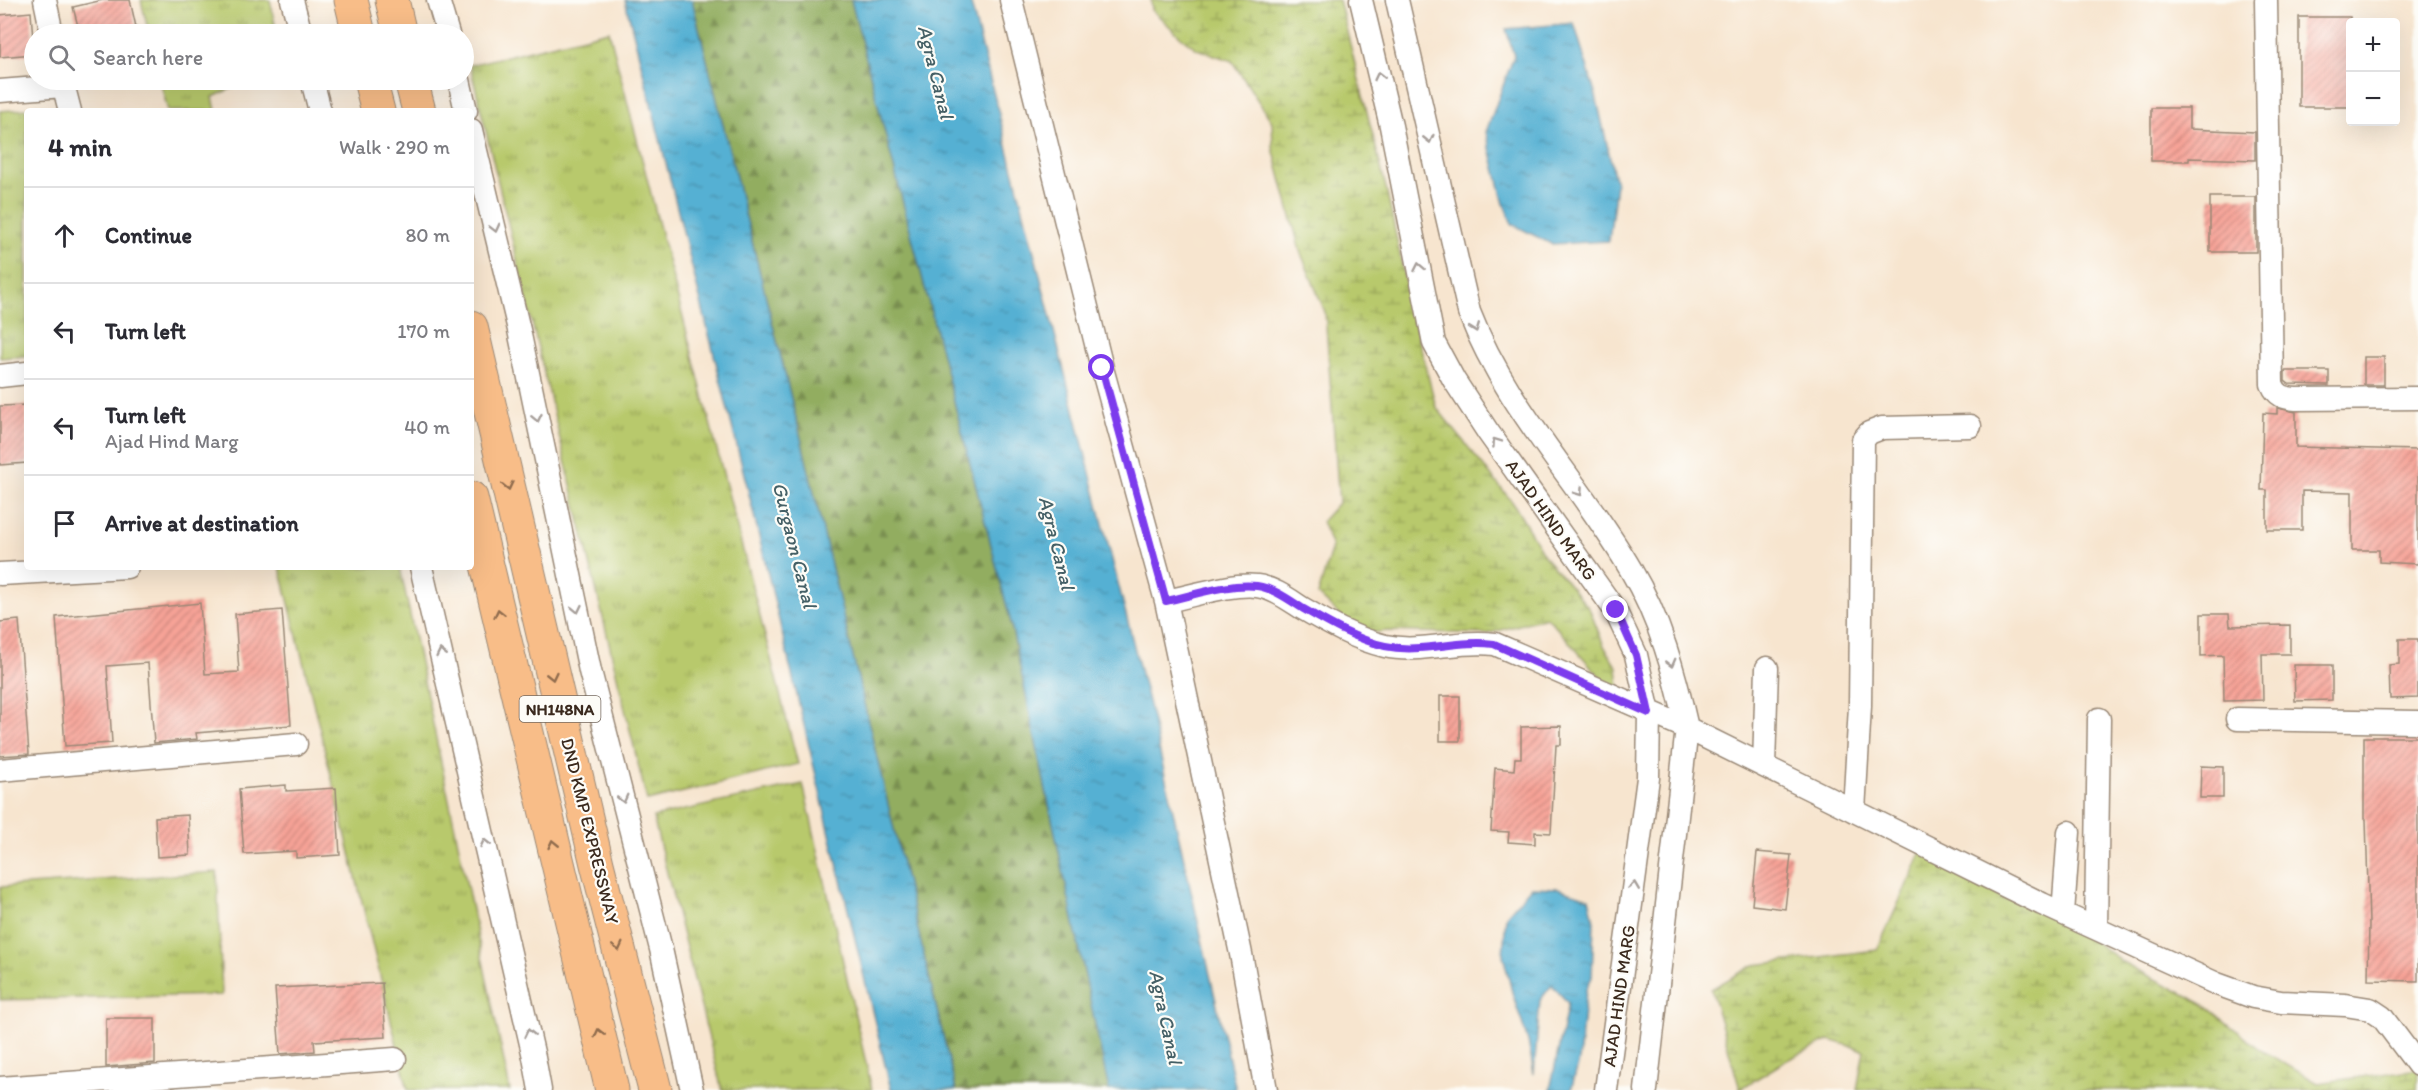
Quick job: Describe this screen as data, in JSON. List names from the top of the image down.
{
  "streets": {
    "highway": ["NH148NA", "DND KMP EXPRESSWAY"],
    "street": ["AJAD HIND MARG"]
  },
  "water": ["Agra Canal", "Gurgaon Canal"],
  "page": {
    "map_buttons": ["+", "−"],
    "search": "Search here",
    "heading": ["4 min", "Walk · 290 m"],
    "list": [
      ["Continue", "80 m"],
      ["Turn left", "170 m"],
      ["Turn left", "Ajad Hind Marg", "40 m"],
      "Arrive at destination"
    ]
  }
}
